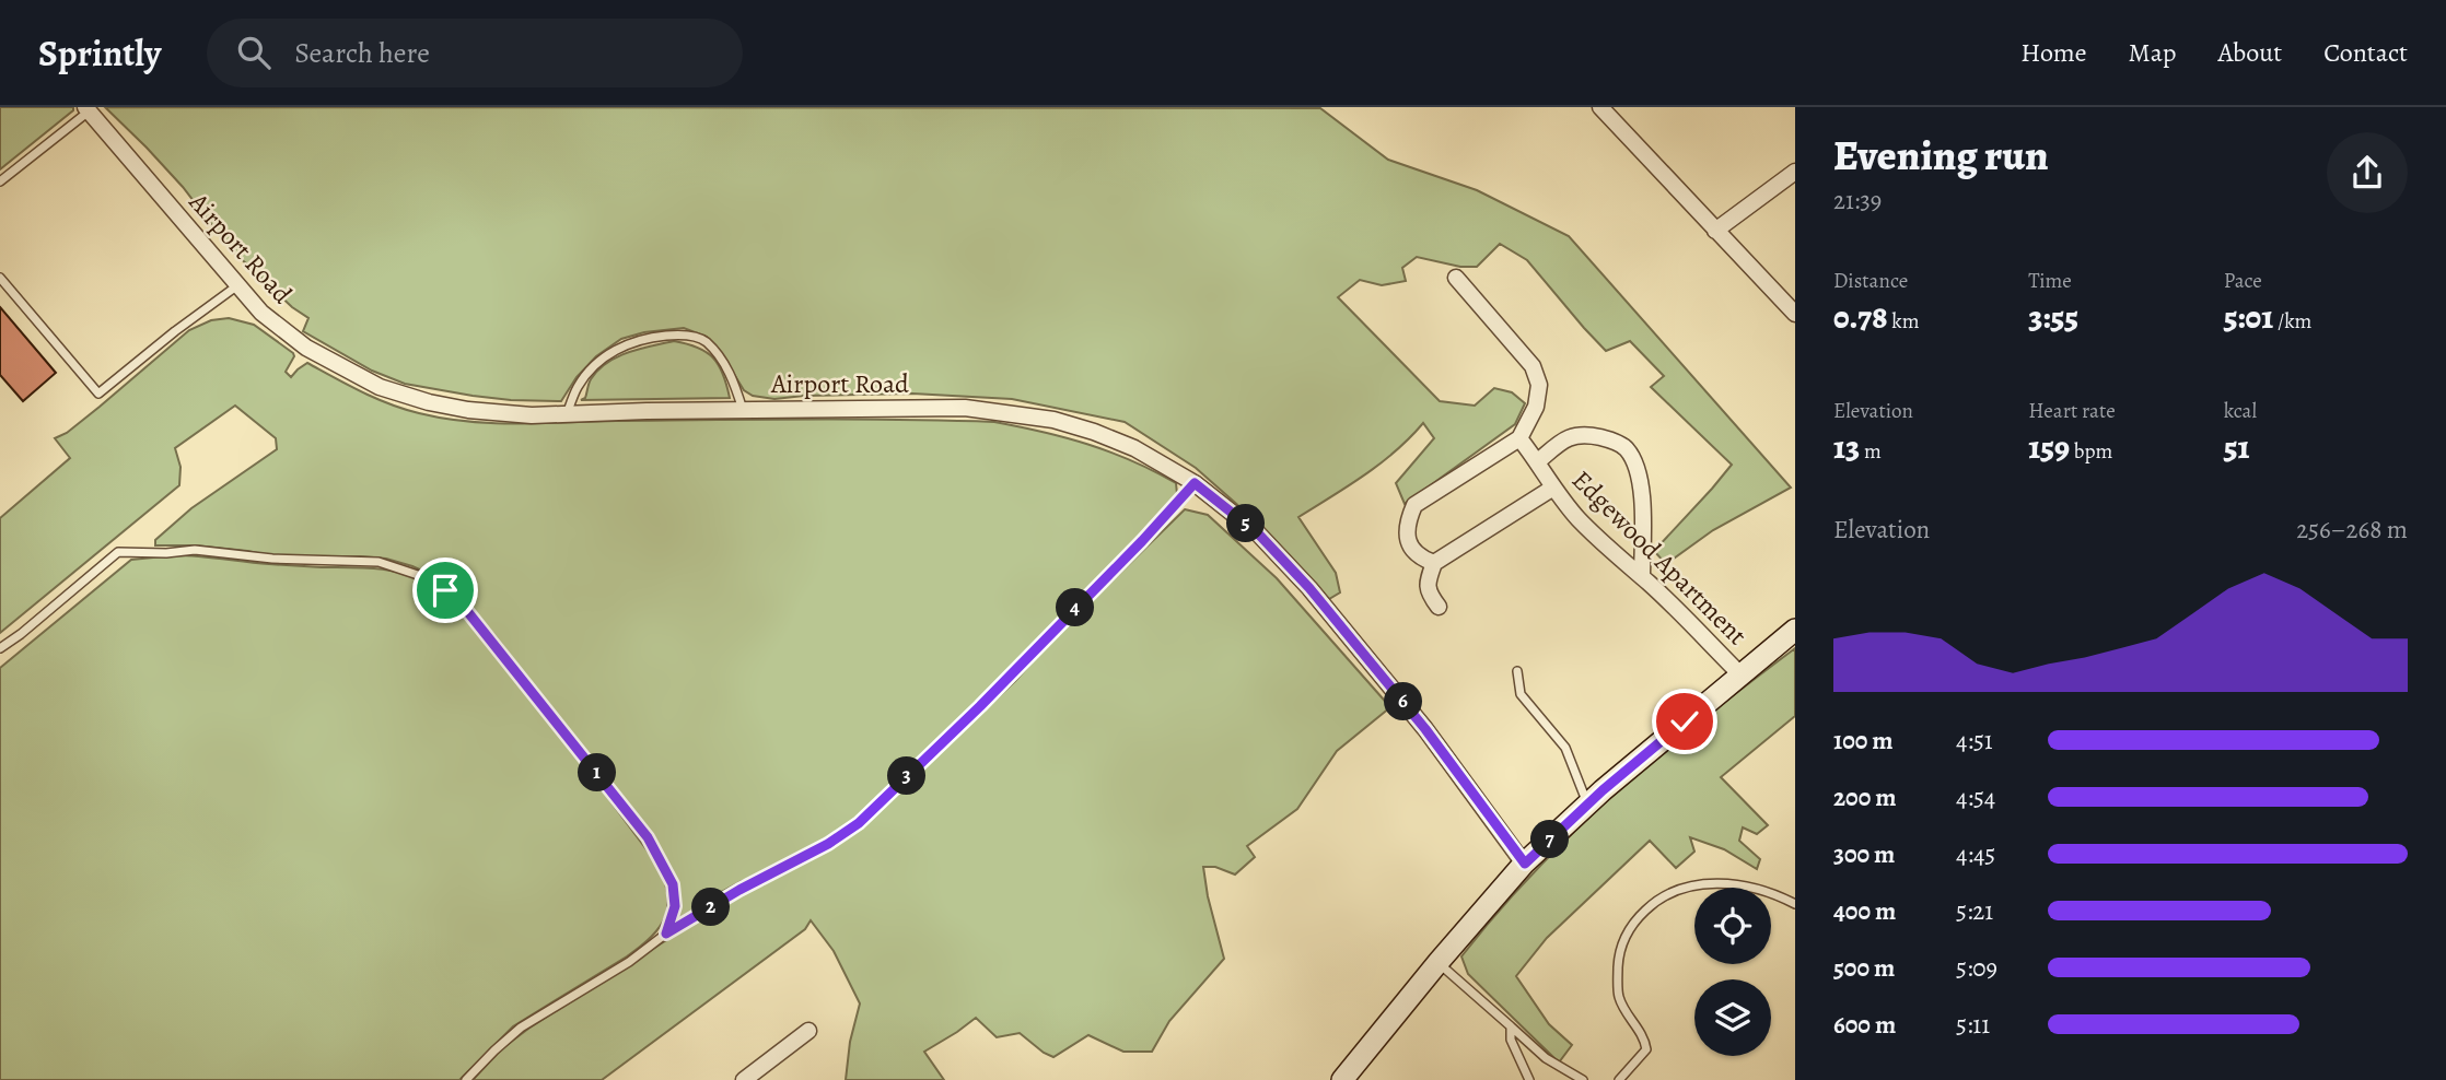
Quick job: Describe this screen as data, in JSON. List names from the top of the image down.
{
  "streets": {
    "street": ["Airport Road", "Edgewood Apartment"]
  },
  "page": {
    "header": "Sprintly",
    "search": "Search here",
    "nav": [
      "Home",
      "Map",
      "About",
      "Contact"
    ],
    "heading": ["Evening run", "21:39"],
    "stats": [
      ["Distance", "0.78 km"],
      ["Time", "3:55"],
      ["Pace", "5:01 /km"],
      ["Elevation", "13 m"],
      ["Heart rate", "159 bpm"],
      ["kcal", "51"]
    ],
    "chart": ["Elevation", "256–268 m"],
    "pins": [
      "5",
      "4",
      "6",
      "1",
      "3",
      "7",
      "2"
    ],
    "list": [
      {
        "name": "100 m",
        "note": "4:51"
      },
      {
        "name": "200 m",
        "note": "4:54"
      },
      {
        "name": "300 m",
        "note": "4:45"
      },
      {
        "name": "400 m",
        "note": "5:21"
      },
      {
        "name": "500 m",
        "note": "5:09"
      },
      {
        "name": "600 m",
        "note": "5:11"
      }
    ]
  }
}
